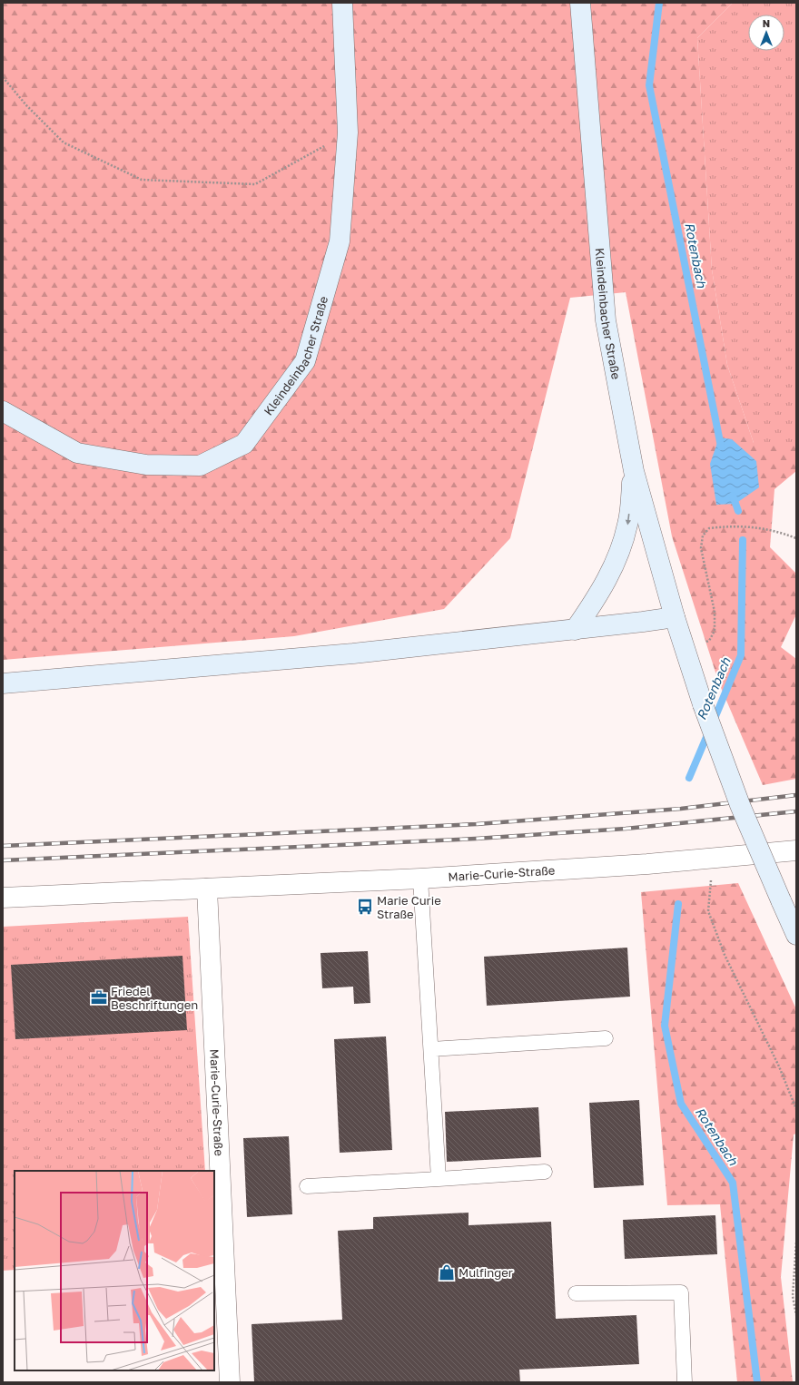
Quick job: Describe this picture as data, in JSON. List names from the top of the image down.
{
  "streets": {
    "street": ["Kleindeinbacher Straße", "Marie-Curie-Straße"]
  },
  "water": ["Rotenbach"],
  "places": {
    "bus stop": ["Marie Curie Straße"],
    "office": ["Friedel Beschriftungen"],
    "shop": ["Mulfinger"]
  },
  "north": "top"
}
